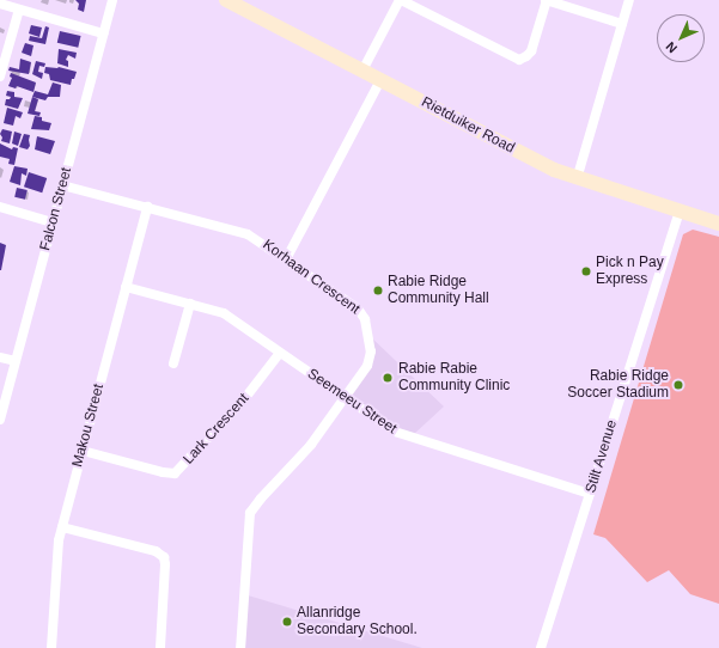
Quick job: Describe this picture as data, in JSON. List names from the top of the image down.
{
  "streets": {
    "street": [
      "Rietduiker Road",
      "Falcon Street",
      "Korhaan Crescent",
      "Seemeeu Street",
      "Makou Street",
      "Lark Crescent",
      "Stilt Avenue"
    ]
  },
  "crossings": [
    ["Rietduiker Road", "Stilt Avenue"],
    ["Falcon Street", "Korhaan Crescent"],
    ["Korhaan Crescent", "Seemeeu Street"],
    ["Korhaan Crescent", "Makou Street"],
    ["Seemeeu Street", "Makou Street"],
    ["Seemeeu Street", "Lark Crescent"],
    ["Seemeeu Street", "Stilt Avenue"],
    ["Makou Street", "Lark Crescent"]
  ],
  "places": [
    "Pick n Pay Express",
    "Rabie Ridge Community Hall",
    "Rabie Rabie Community Clinic",
    "Rabie Ridge Soccer Stadium",
    "Allanridge Secondary School."
  ],
  "north": "bottom left"
}
